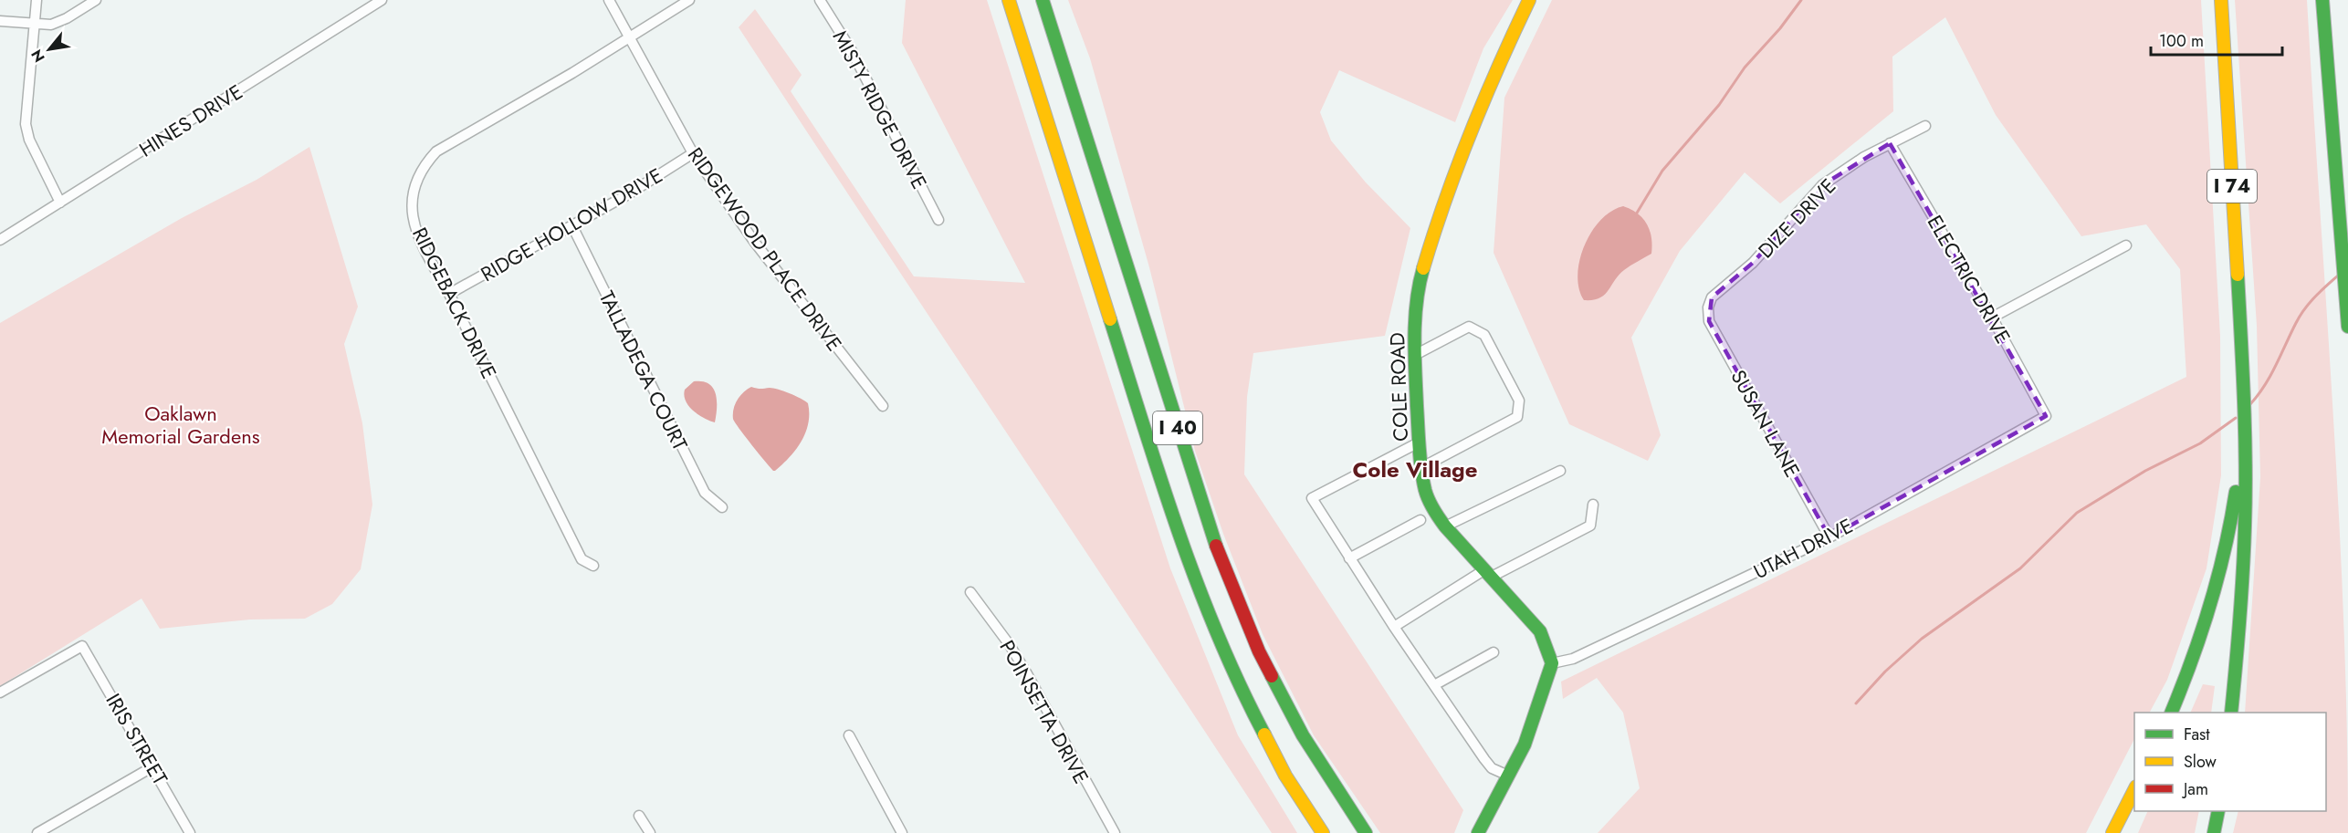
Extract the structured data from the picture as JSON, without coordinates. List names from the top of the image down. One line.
{"streets":{"main road":["I 74","COLE ROAD","I 40"],"street":["MISTY RIDGE DRIVE","HINES DRIVE","DIZE DRIVE","RIDGE HOLLOW DRIVE","RIDGEWOOD PLACE DRIVE","ELECTRIC DRIVE","RIDGEBACK DRIVE","TALLADEGA COURT","SUSAN LANE","UTAH DRIVE","POINSETTA DRIVE","IRIS STREET"]},"crossings":[["DIZE DRIVE","ELECTRIC DRIVE"],["DIZE DRIVE","SUSAN LANE"],["RIDGE HOLLOW DRIVE","RIDGEWOOD PLACE DRIVE"],["RIDGE HOLLOW DRIVE","RIDGEBACK DRIVE"],["RIDGE HOLLOW DRIVE","TALLADEGA COURT"],["RIDGEWOOD PLACE DRIVE","RIDGEBACK DRIVE"],["ELECTRIC DRIVE","UTAH DRIVE"],["COLE ROAD","UTAH DRIVE"],["SUSAN LANE","UTAH DRIVE"]],"districts":["Cole Village"],"parks":["Oaklawn Memorial Gardens"],"legend":["Fast","Slow","Jam"],"scale_bar":"100 m","north":"bottom left"}
